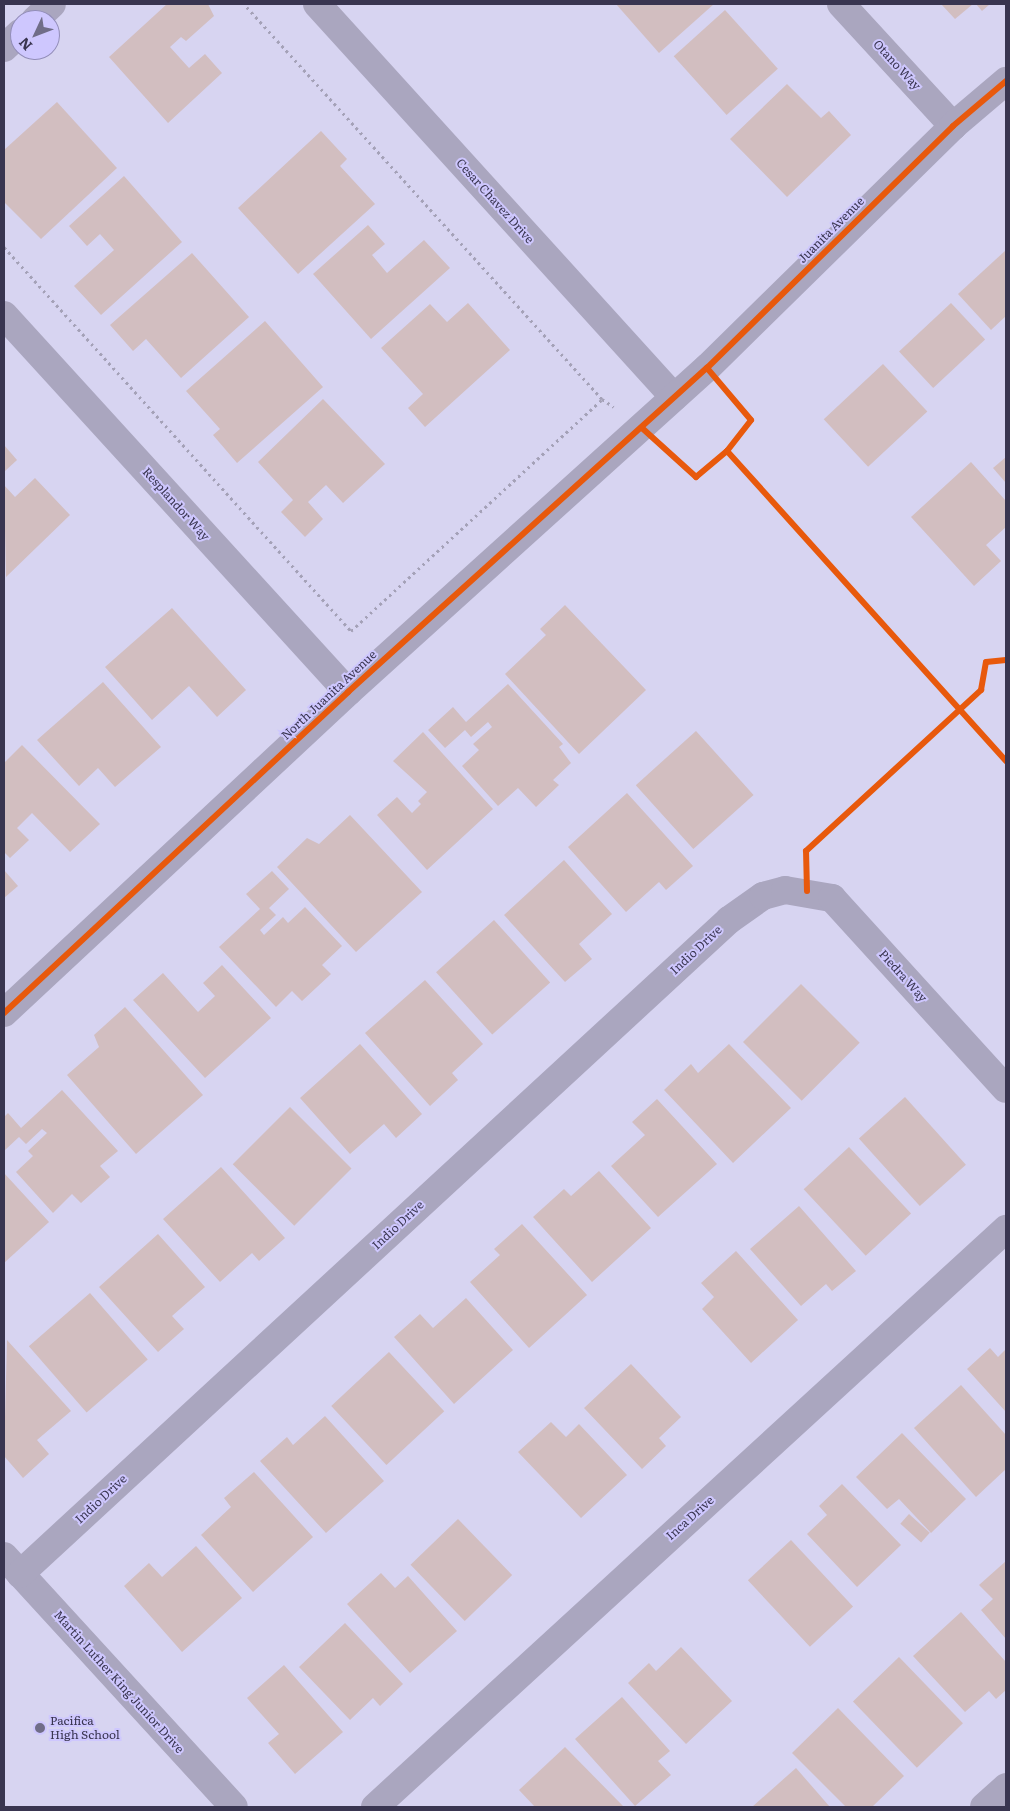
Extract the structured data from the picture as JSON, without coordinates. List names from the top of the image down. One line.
{"streets":{"street":["Otano Way","Cesar Chavez Drive","Juanita Avenue","Resplandor Way","North Juanita Avenue","Indio Drive","Piedra Way","Inca Drive","Martin Luther King Junior Drive"]},"crossings":[["Otano Way","Juanita Avenue"],["Cesar Chavez Drive","Juanita Avenue"],["Cesar Chavez Drive","North Juanita Avenue"],["Juanita Avenue","North Juanita Avenue"],["Resplandor Way","North Juanita Avenue"],["Indio Drive","Piedra Way"],["Indio Drive","Martin Luther King Junior Drive"]],"places":["Pacifica High School"],"north":"bottom left"}
